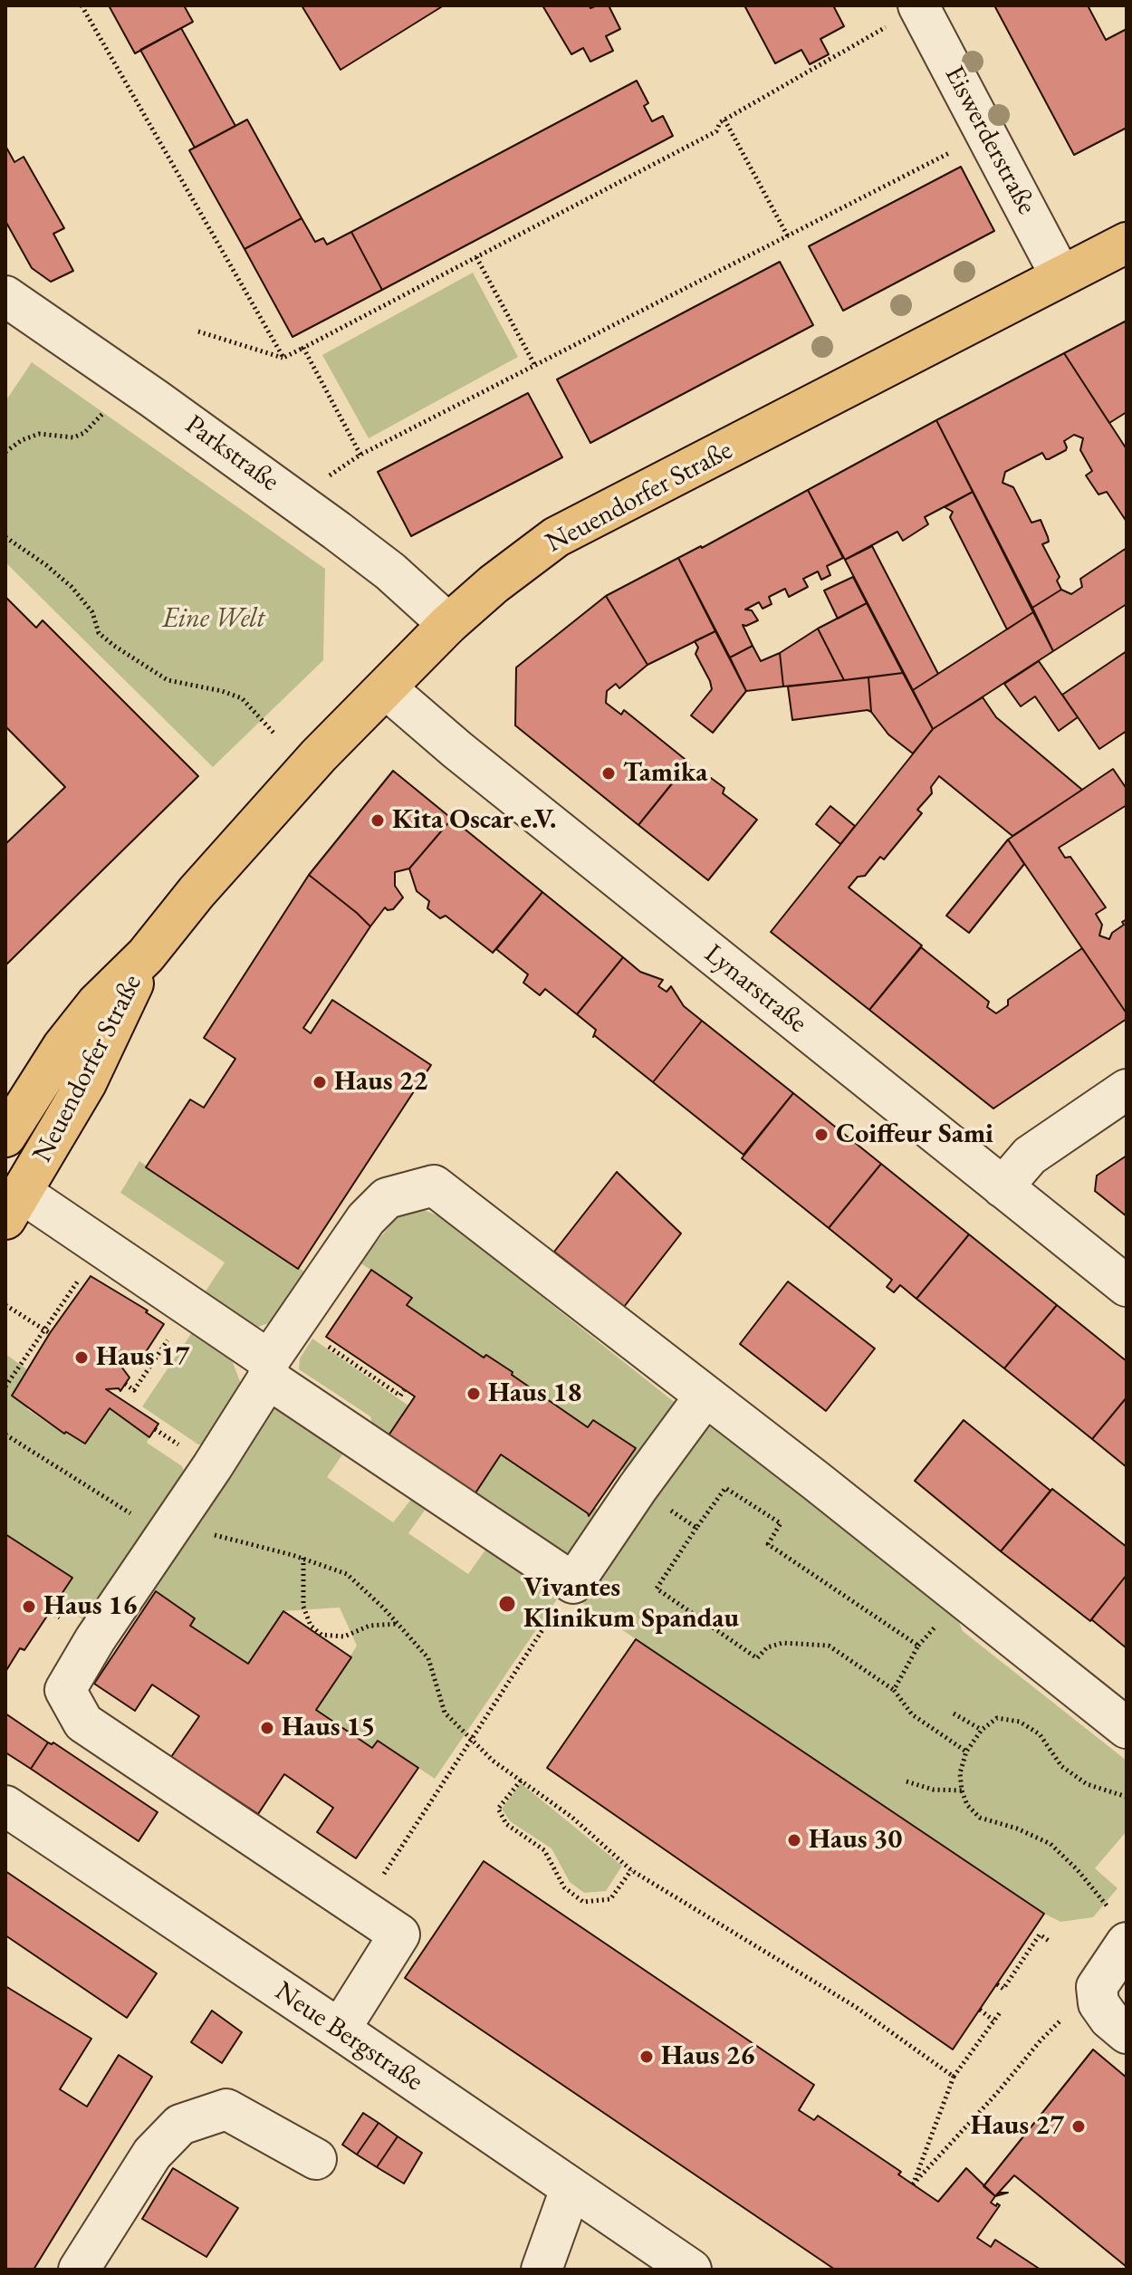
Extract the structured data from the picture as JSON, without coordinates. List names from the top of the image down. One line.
{"streets":{"main road":["Neuendorfer Straße"],"street":["Eiswerderstraße","Parkstraße","Lynarstraße","Neue Bergstraße"]},"crossings":[["Eiswerderstraße","Neuendorfer Straße"],["Parkstraße","Neuendorfer Straße"],["Neuendorfer Straße","Lynarstraße"]],"parks":["Eine Welt"],"places":["Tamika","Kita Oscar e.V.","Haus 22","Coiffeur Sami","Haus 17","Haus 18","Vivantes Klinikum Spandau","Haus 16","Haus 15","Haus 30","Haus 26","Haus 27"]}
